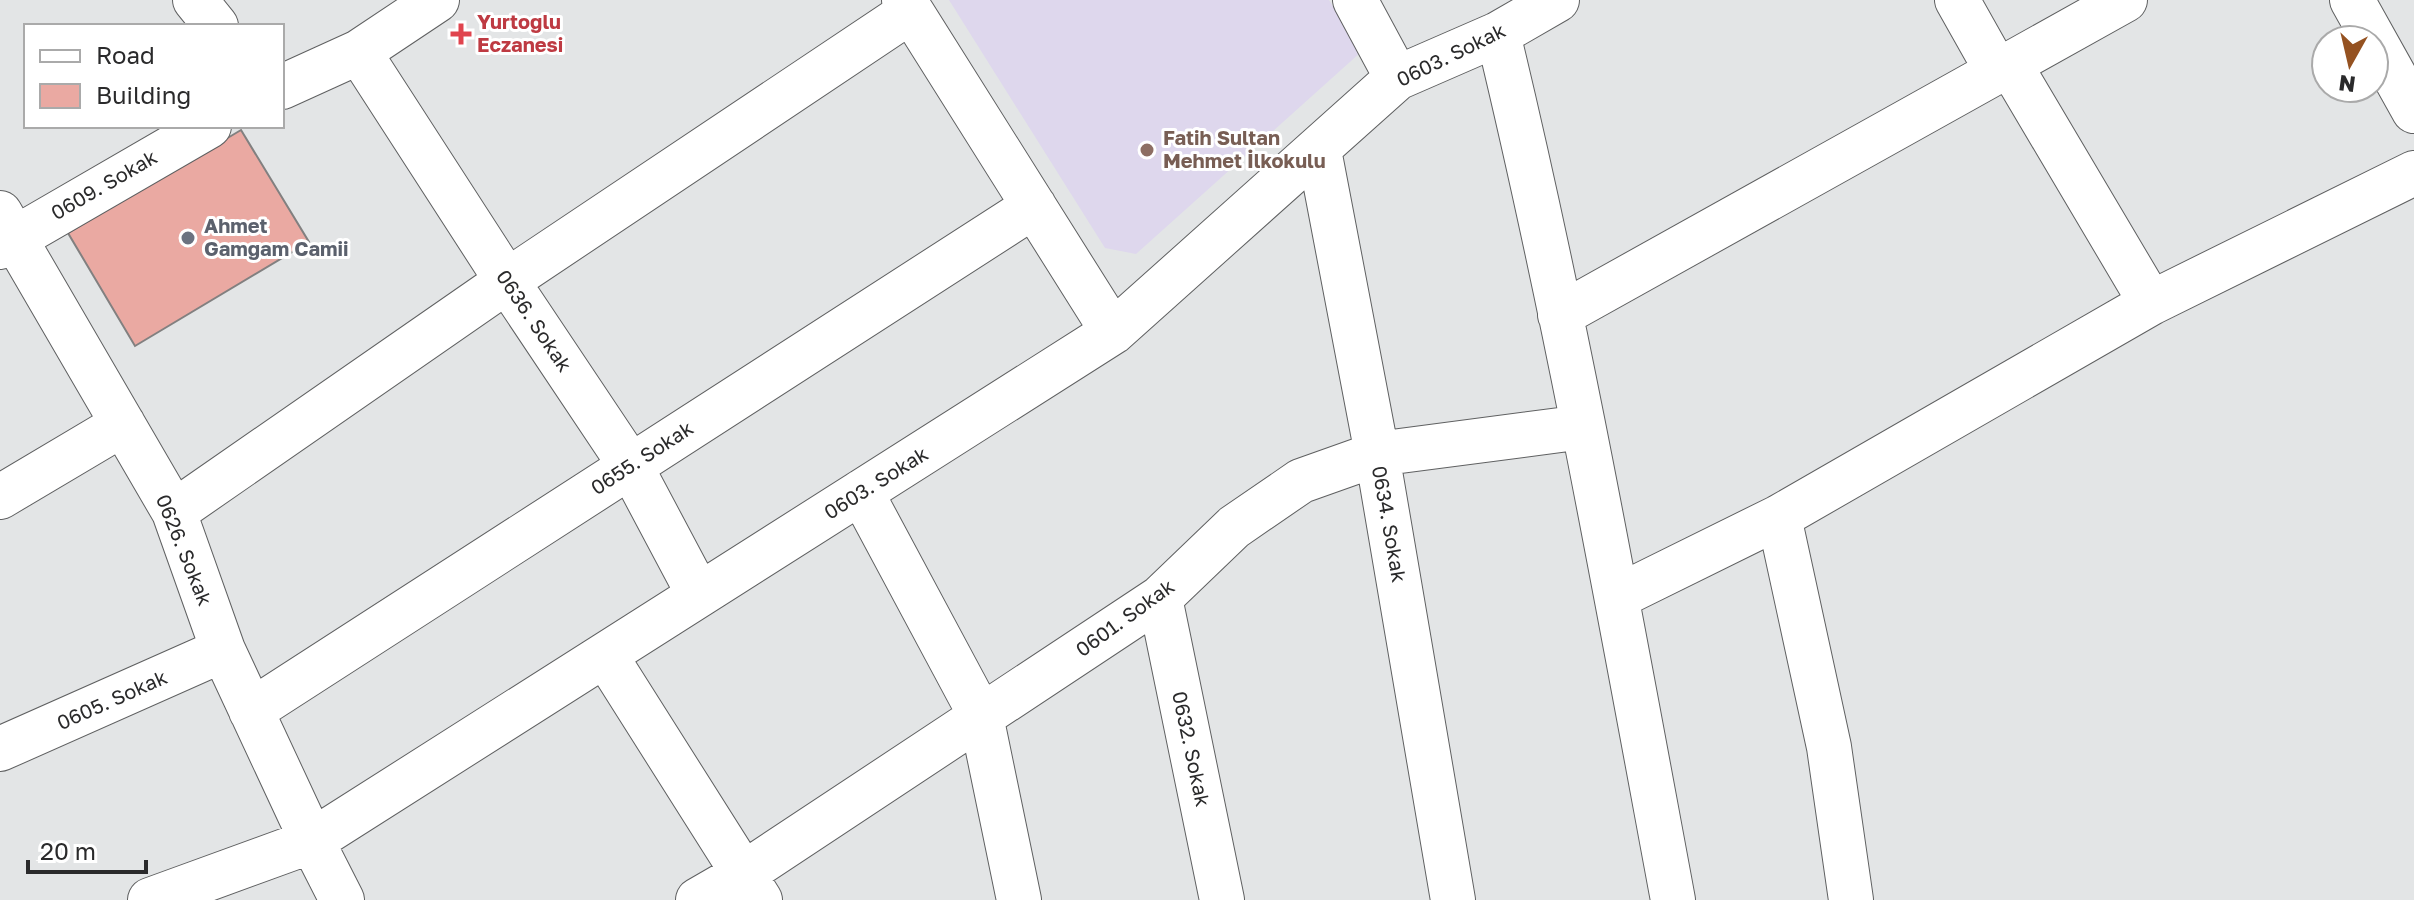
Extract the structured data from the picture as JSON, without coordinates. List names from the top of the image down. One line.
{"streets":{"street":["0603. Sokak","0609. Sokak","0636. Sokak","0655. Sokak","0634. Sokak","0626. Sokak","0601. Sokak","0605. Sokak","0632. Sokak"]},"crossings":[["0603. Sokak","0636. Sokak"],["0603. Sokak","0634. Sokak"],["0603. Sokak","0626. Sokak"],["0609. Sokak","0626. Sokak"],["0636. Sokak","0655. Sokak"],["0655. Sokak","0626. Sokak"],["0634. Sokak","0601. Sokak"],["0626. Sokak","0605. Sokak"],["0601. Sokak","0632. Sokak"]],"places":{"health":["Yurtoğlu Eczanesi"],"other":["Fatih Sultan Mehmet İlkokulu","Ahmet Gamgam Camii"]},"legend":["Road","Building"],"scale_bar":"20 m","north":"bottom"}
